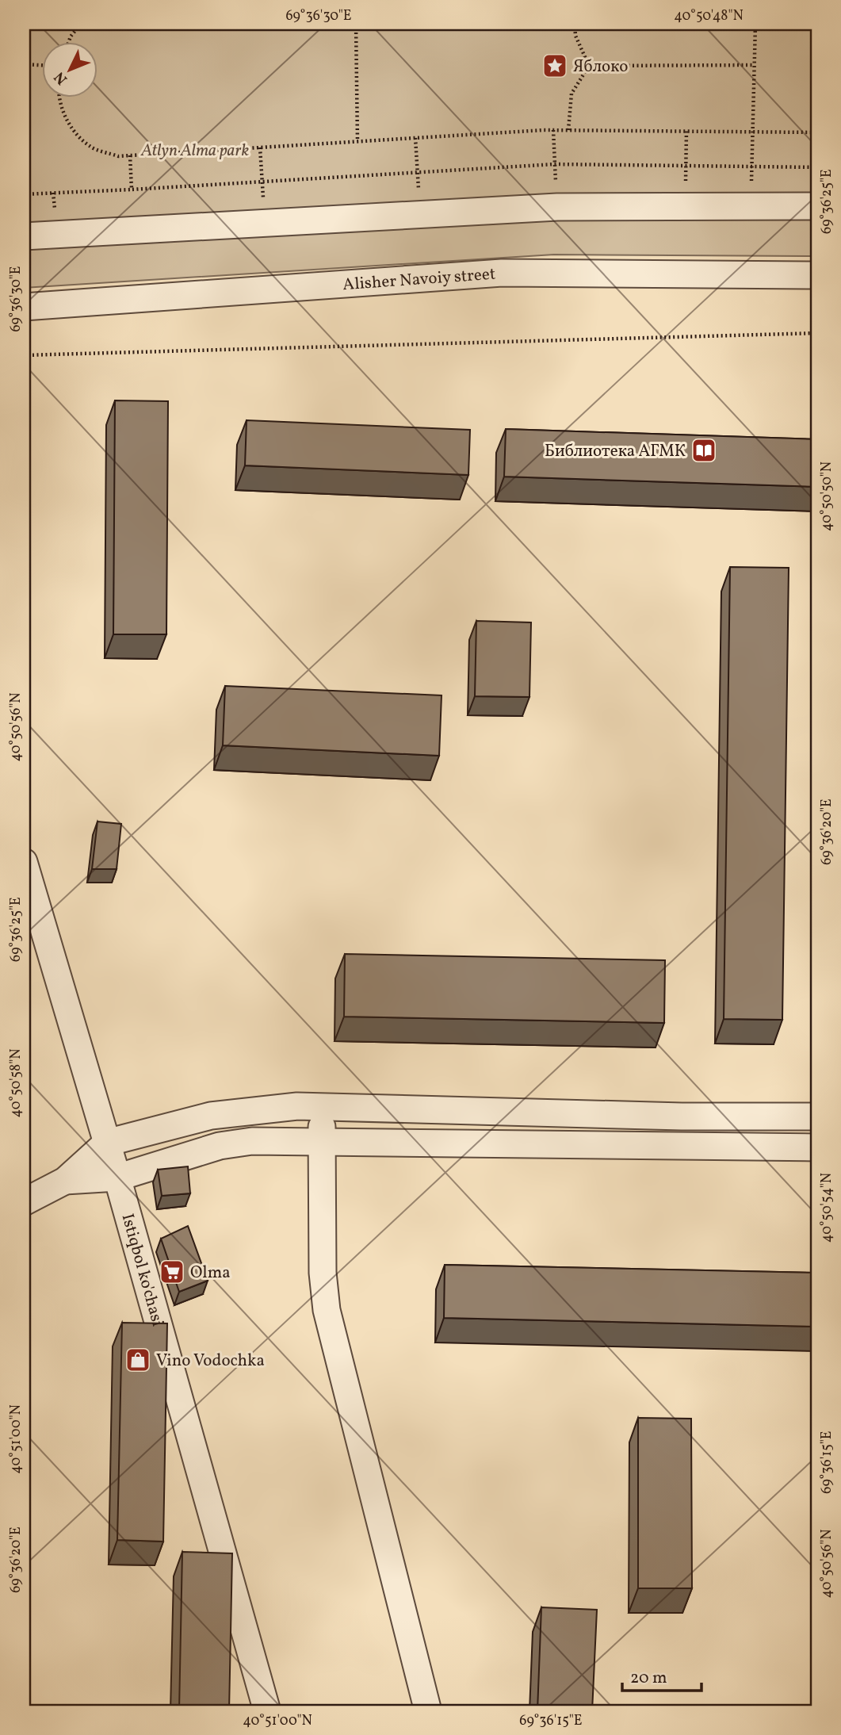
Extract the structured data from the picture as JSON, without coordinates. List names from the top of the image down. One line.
{"streets":{"street":["Alisher Navoiy street","Istiqbol ko'chasi"]},"parks":["Atlyn Alma park"],"places":{"place":["Яблоко"],"library":["Библиотека АГМК"],"supermarket":["Olma"],"shop":["Vino Vodochka"]},"scale_bar":"20 m","north":"bottom left","coordinates":["69°36'30\"E","40°50'48\"N","69°36'25\"E","40°50'50\"N","40°50'56\"N","69°36'20\"E","40°50'58\"N","40°50'54\"N","40°51'00\"N","69°36'15\"E"]}
